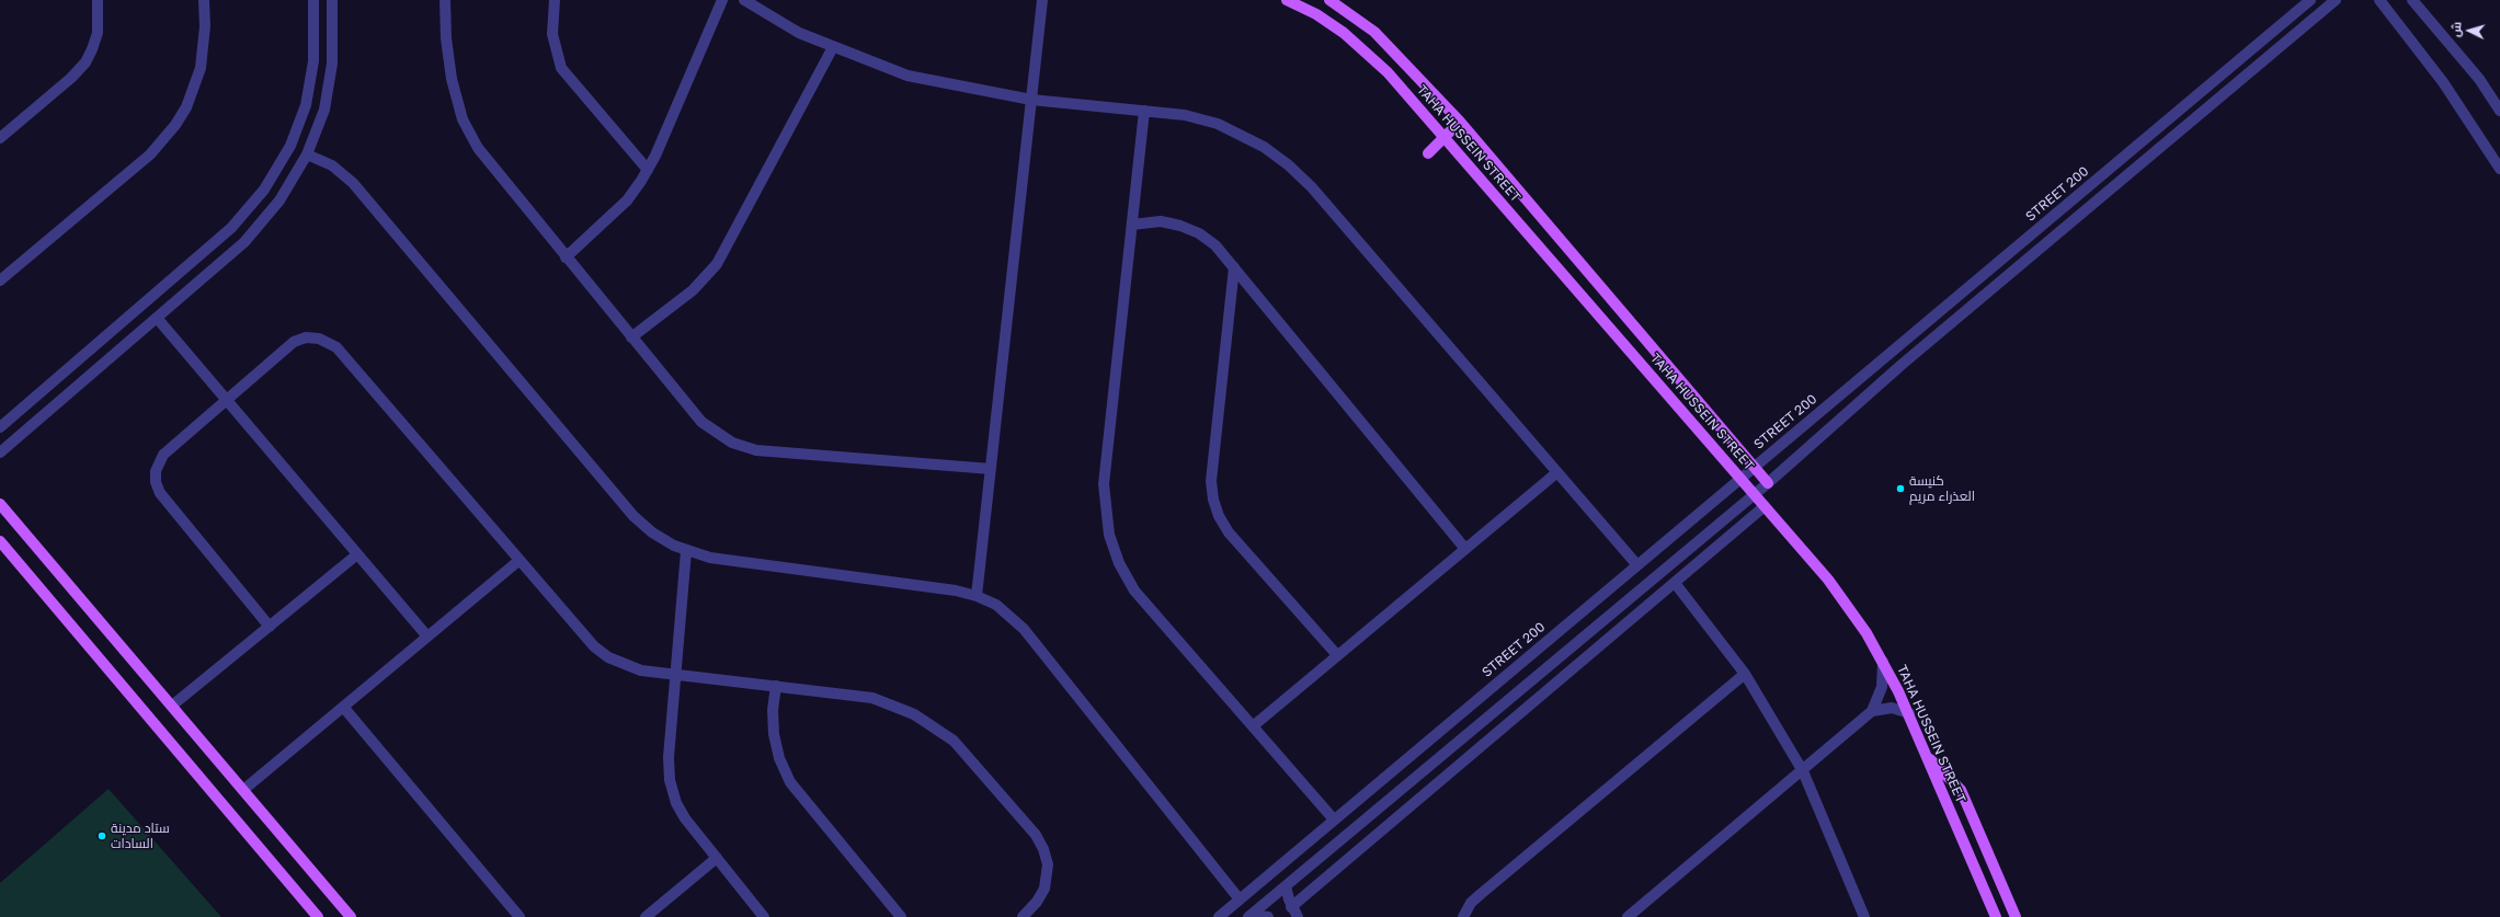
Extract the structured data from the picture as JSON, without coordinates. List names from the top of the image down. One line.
{"streets":{"main road":["TAHA HUSSEIN STREET"],"street":["STREET 200"]},"crossings":[["TAHA HUSSEIN STREET","STREET 200"]],"places":["كنيسة العذراء مريم","ستاد مدينة السادات"],"north":"left"}
